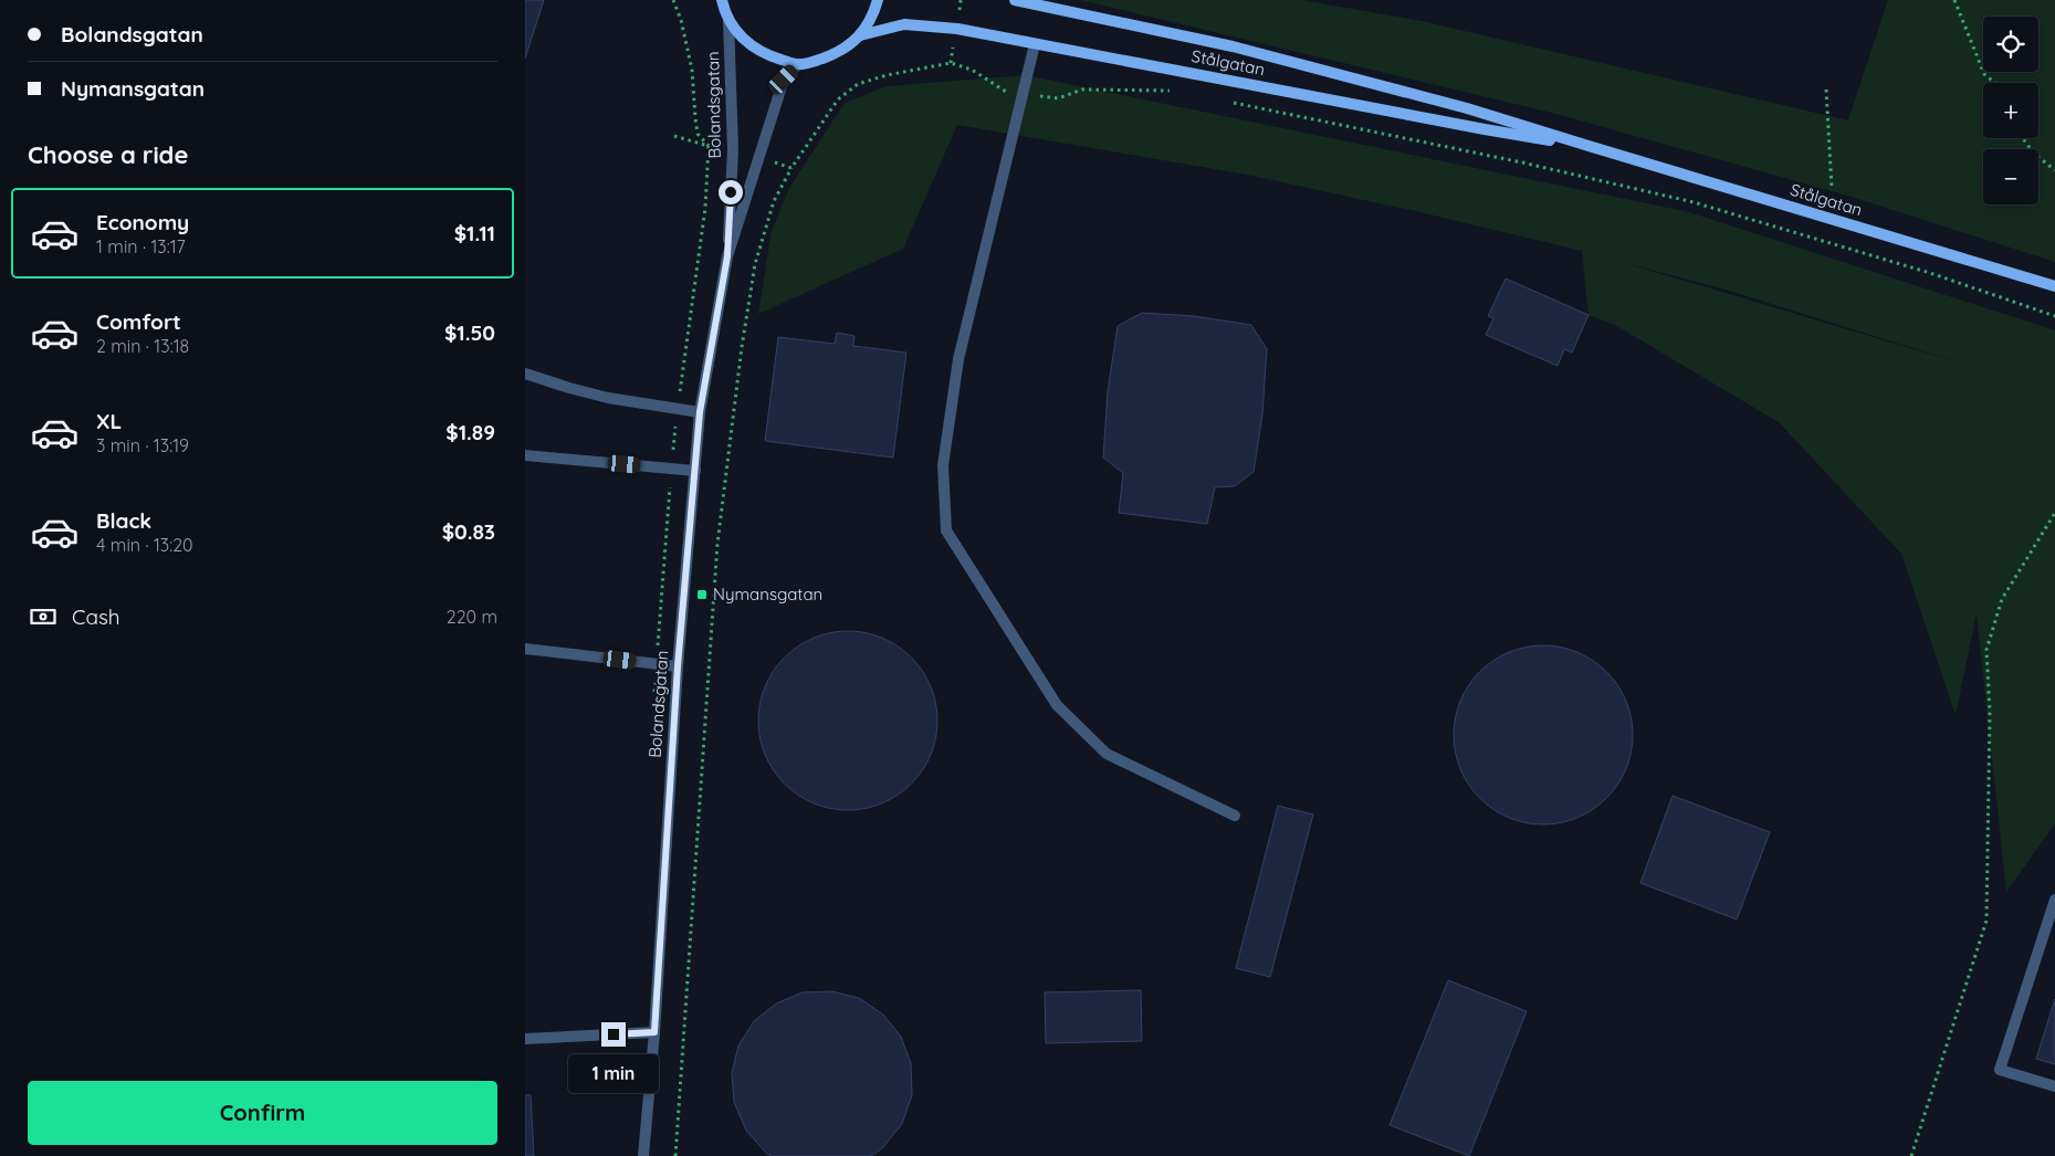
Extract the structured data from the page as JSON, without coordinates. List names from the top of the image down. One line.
{"streets":{"main road":["Stålgatan"],"street":["Bolandsgatan"]},"places":{"transit":["Nymansgatan"]},"page":{"banner":["Bolandsgatan","Nymansgatan"],"map_buttons":["+","−"],"heading":"Choose a ride","list":[{"name":"Economy","note":"1 min · 13:17","value":"$1.11"},{"name":"Comfort","note":"2 min · 13:18","value":"$1.50"},{"name":"XL","note":"3 min · 13:19","value":"$1.89"},{"name":"Black","note":"4 min · 13:20","value":"$0.83"}],"pay":["Cash","220 m"],"bubble":"1 min","buttons":"Confirm"}}
